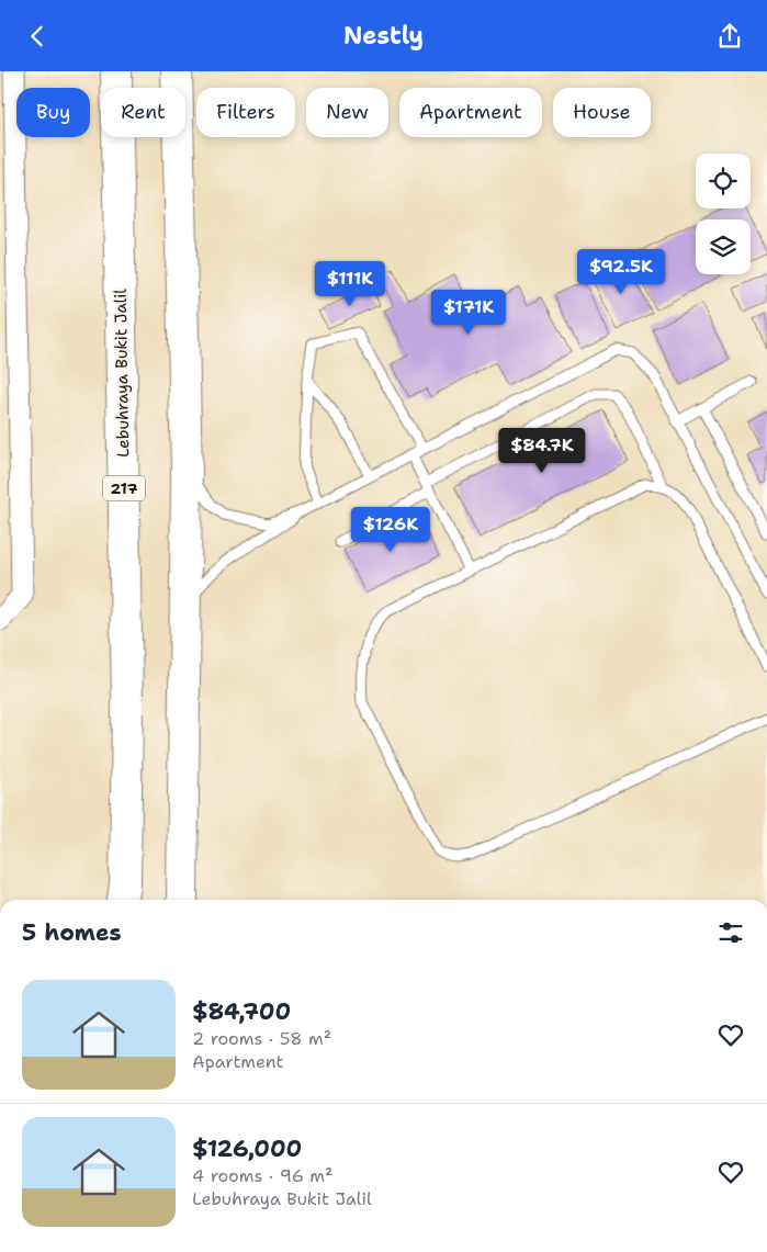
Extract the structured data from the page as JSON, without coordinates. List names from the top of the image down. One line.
{"streets":{"highway":["Lebuhraya Bukit Jalil","217"]},"page":{"header":"Nestly","chip":["Buy","Rent","Filters","New","Apartment","House"],"price":["$92.5K","$111K","$171K","$84.7K","$126K"],"heading":"5 homes","list":[{"name":"$84,700","note":"2 rooms · 58 m² · Apartment"},{"name":"$126,000","note":"4 rooms · 96 m² · Lebuhraya Bukit Jalil"}]}}
